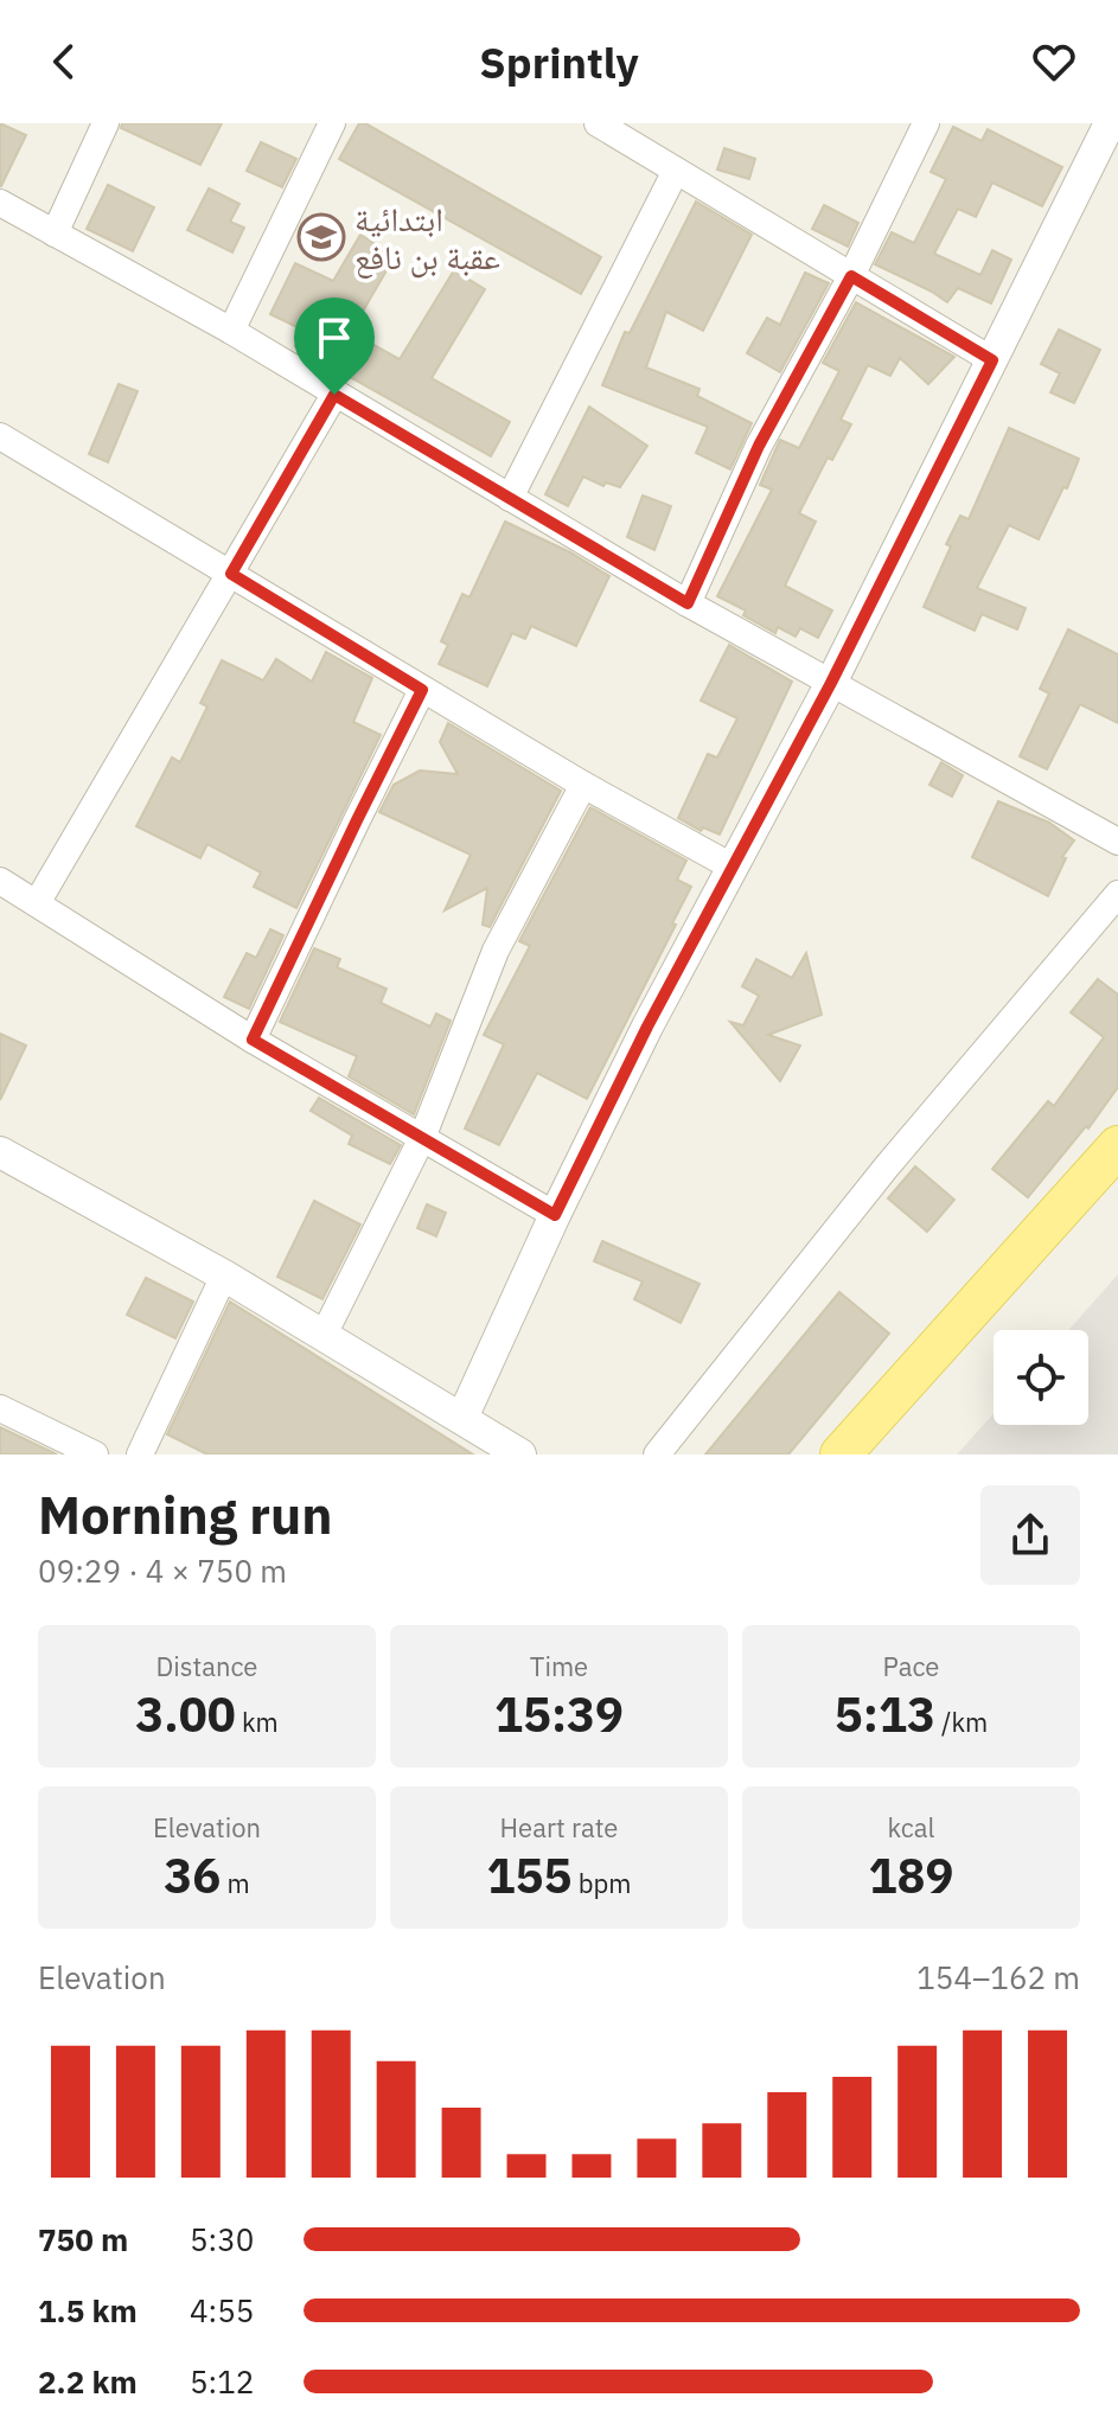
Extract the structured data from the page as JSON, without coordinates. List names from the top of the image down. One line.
{"places":{"school or university":["ابتدائية عقبة بن نافع"]},"page":{"header":"Sprintly","heading":["Morning run","09:29 · 4 × 750 m"],"stats":[["Distance","3.00 km"],["Time","15:39"],["Pace","5:13 /km"],["Elevation","36 m"],["Heart rate","155 bpm"],["kcal","189"]],"chart":["Elevation","154–162 m"],"list":[{"name":"750 m","note":"5:30"},{"name":"1.5 km","note":"4:55"},{"name":"2.2 km","note":"5:12"}]}}
